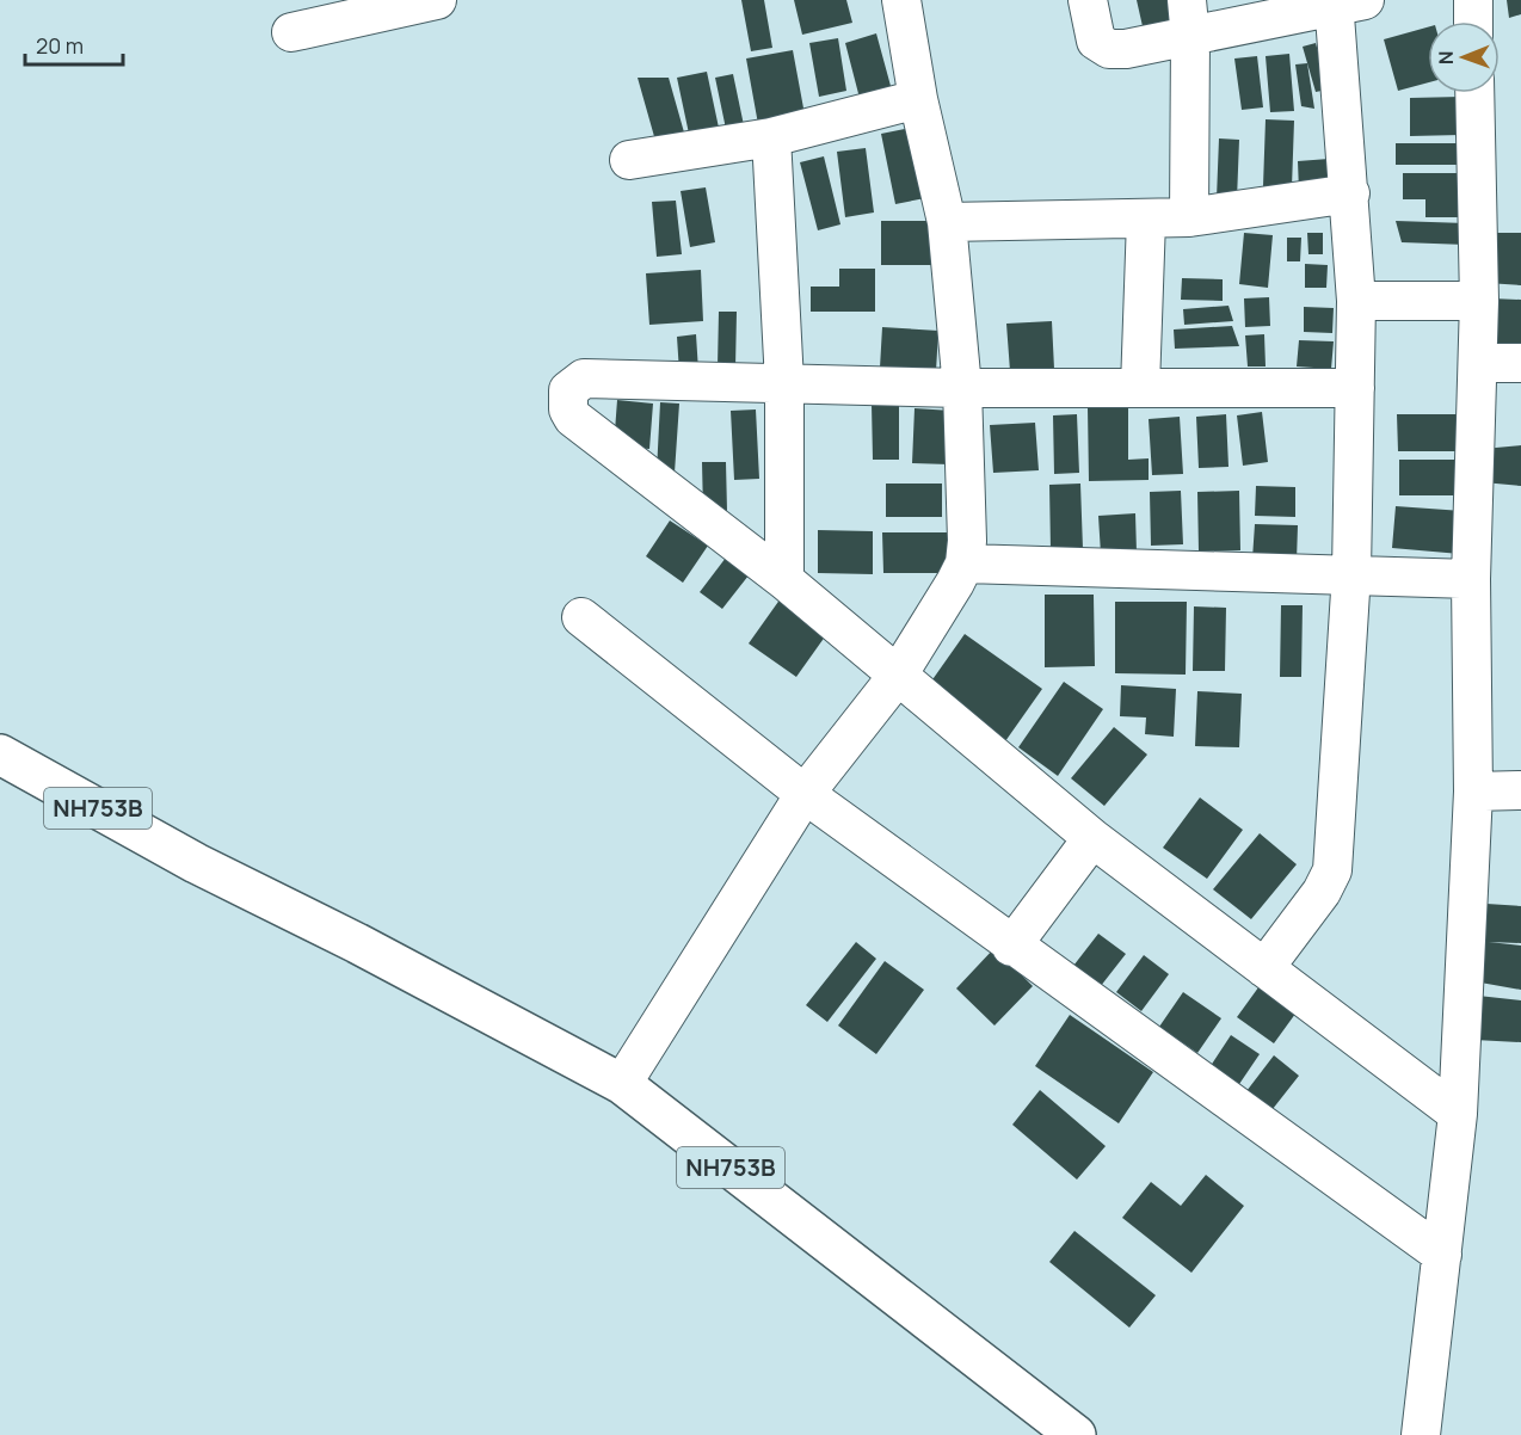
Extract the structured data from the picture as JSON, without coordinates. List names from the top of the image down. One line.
{"streets":{"highway":["NH753B"]},"scale_bar":"20 m","north":"left"}
